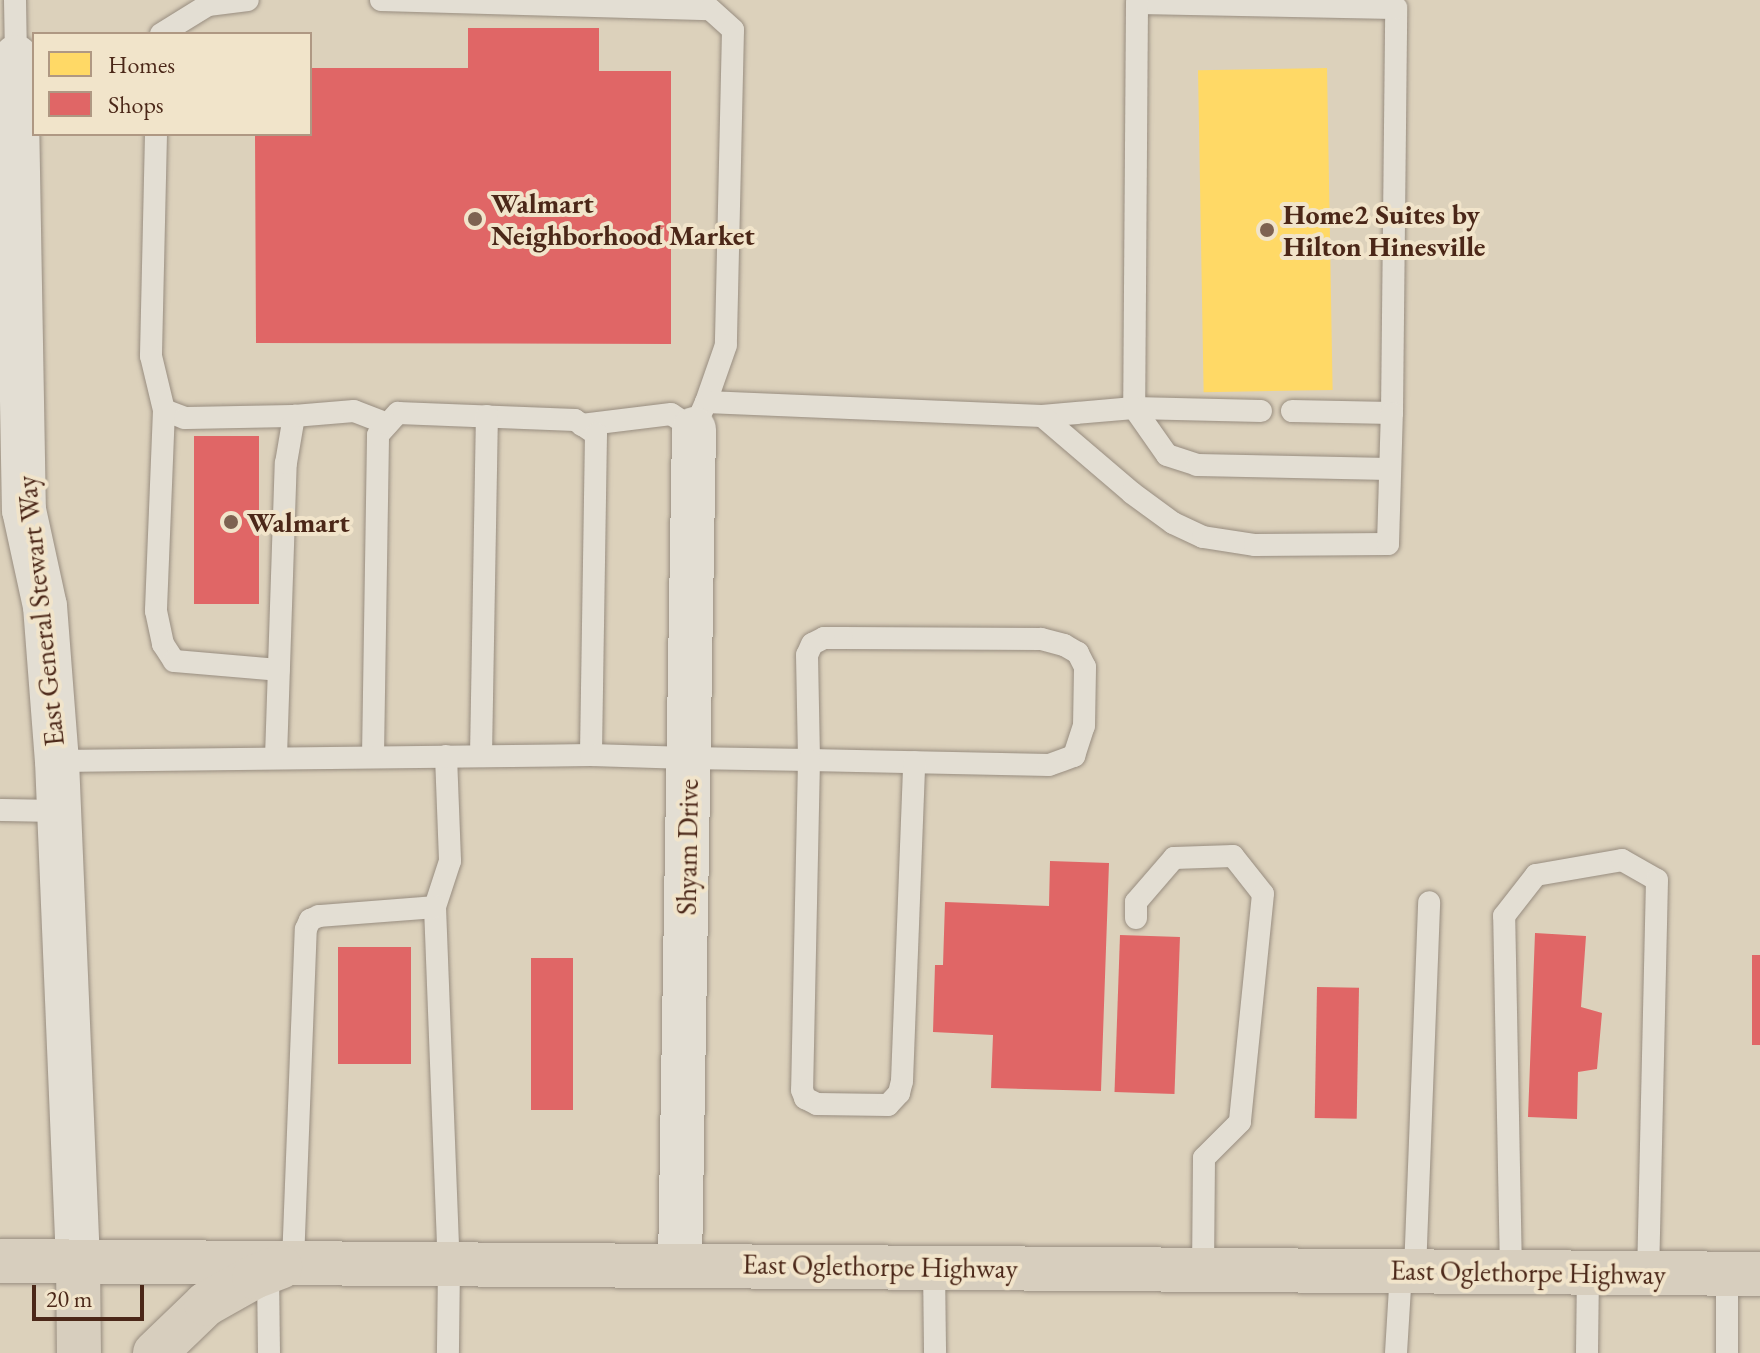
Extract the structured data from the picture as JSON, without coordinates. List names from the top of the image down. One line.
{"streets":{"main road":["East Oglethorpe Highway"],"street":["East General Stewart Way","Shyam Drive"]},"crossings":[["East General Stewart Way","East Oglethorpe Highway"],["Shyam Drive","East Oglethorpe Highway"]],"places":["Walmart Neighborhood Market","Home2 Suites by Hilton Hinesville","Walmart"],"legend":["Homes","Shops"],"scale_bar":"20 m"}
